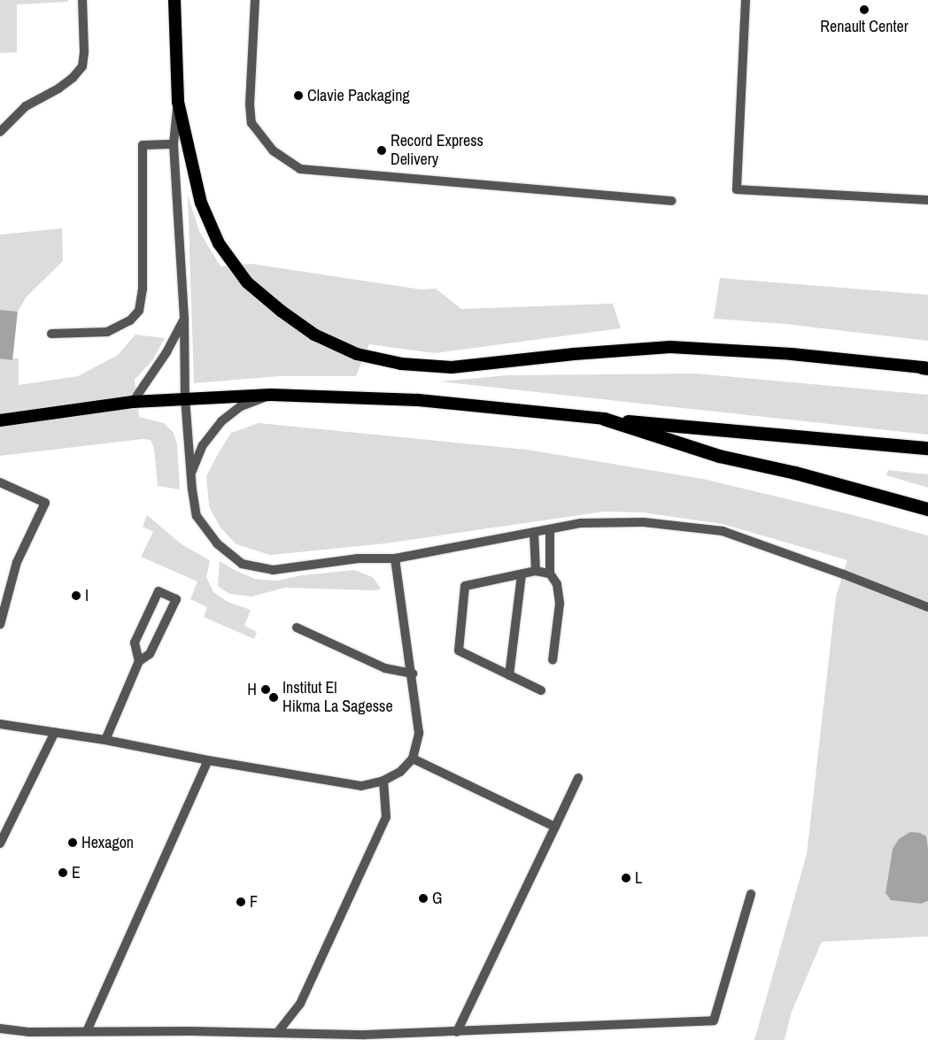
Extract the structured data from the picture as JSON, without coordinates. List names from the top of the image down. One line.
{"places":["Renault Center","Clavie Packaging","Record Express Delivery","I","H","Institut El Hikma La Sagesse","Hexagon","E","L","G","F"]}
